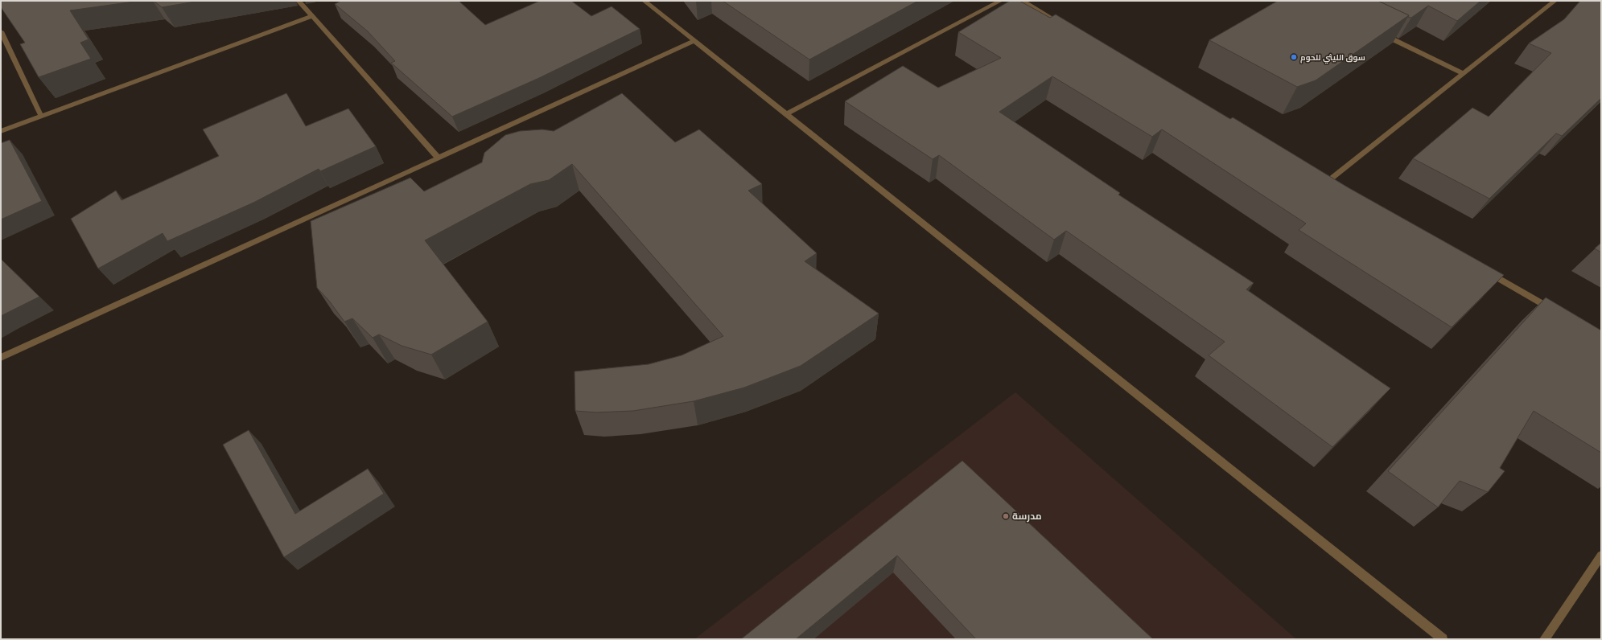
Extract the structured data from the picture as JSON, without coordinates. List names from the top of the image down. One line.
{"places":["سوق الليثي للحوم","مدرسة"]}
